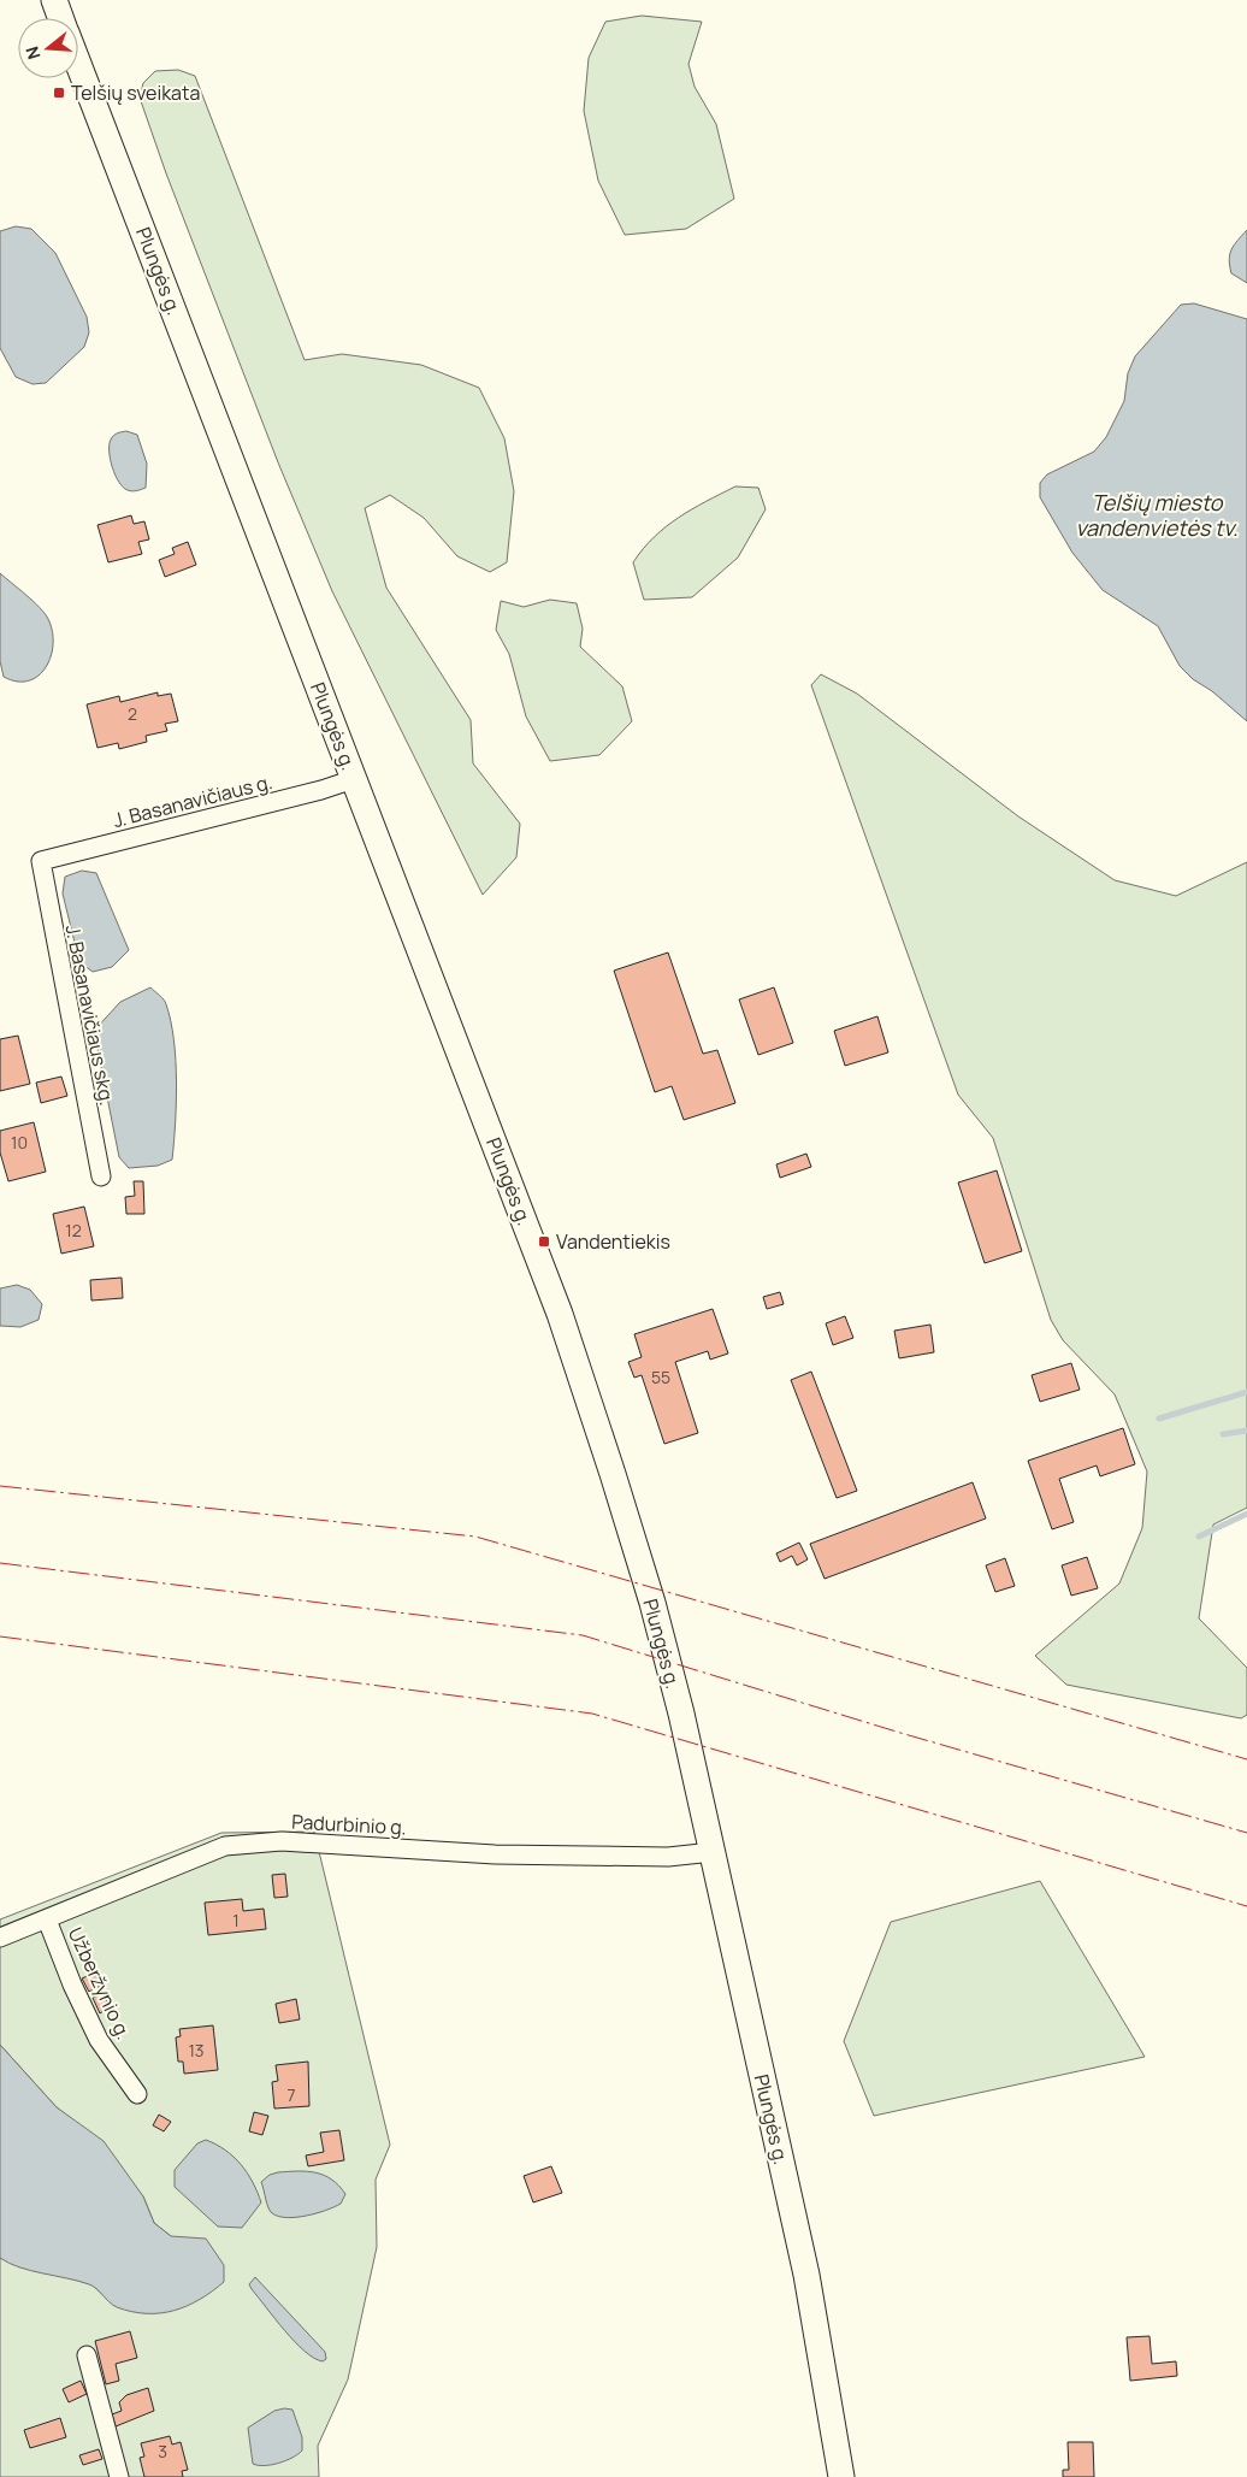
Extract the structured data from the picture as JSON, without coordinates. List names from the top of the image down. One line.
{"streets":{"main road":["Plungės g."],"street":["J. Basanavičiaus g.","J. Basanavičiaus skg.","Padurbinio g.","Užberžynio g."]},"crossings":[["Plungės g.","J. Basanavičiaus g."],["Plungės g.","Padurbinio g."],["J. Basanavičiaus g.","J. Basanavičiaus skg."],["Padurbinio g.","Užberžynio g."]],"water":["Telšių miesto vandenvietės tv."],"places":{"transit":["Telšių sveikata","Vandentiekis"]},"house_numbers":["2","10","12","55","1","13","7","3"],"north":"left"}
